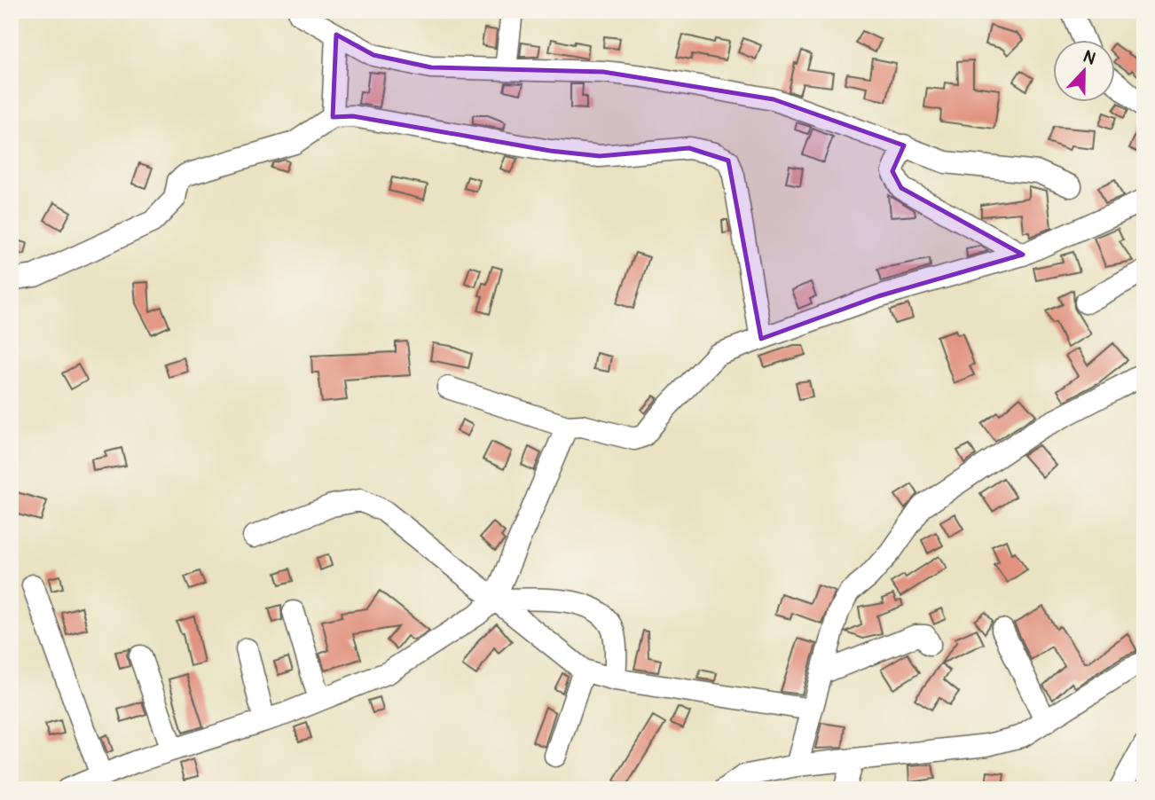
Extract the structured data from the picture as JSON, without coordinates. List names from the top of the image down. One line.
{"north":"top"}
